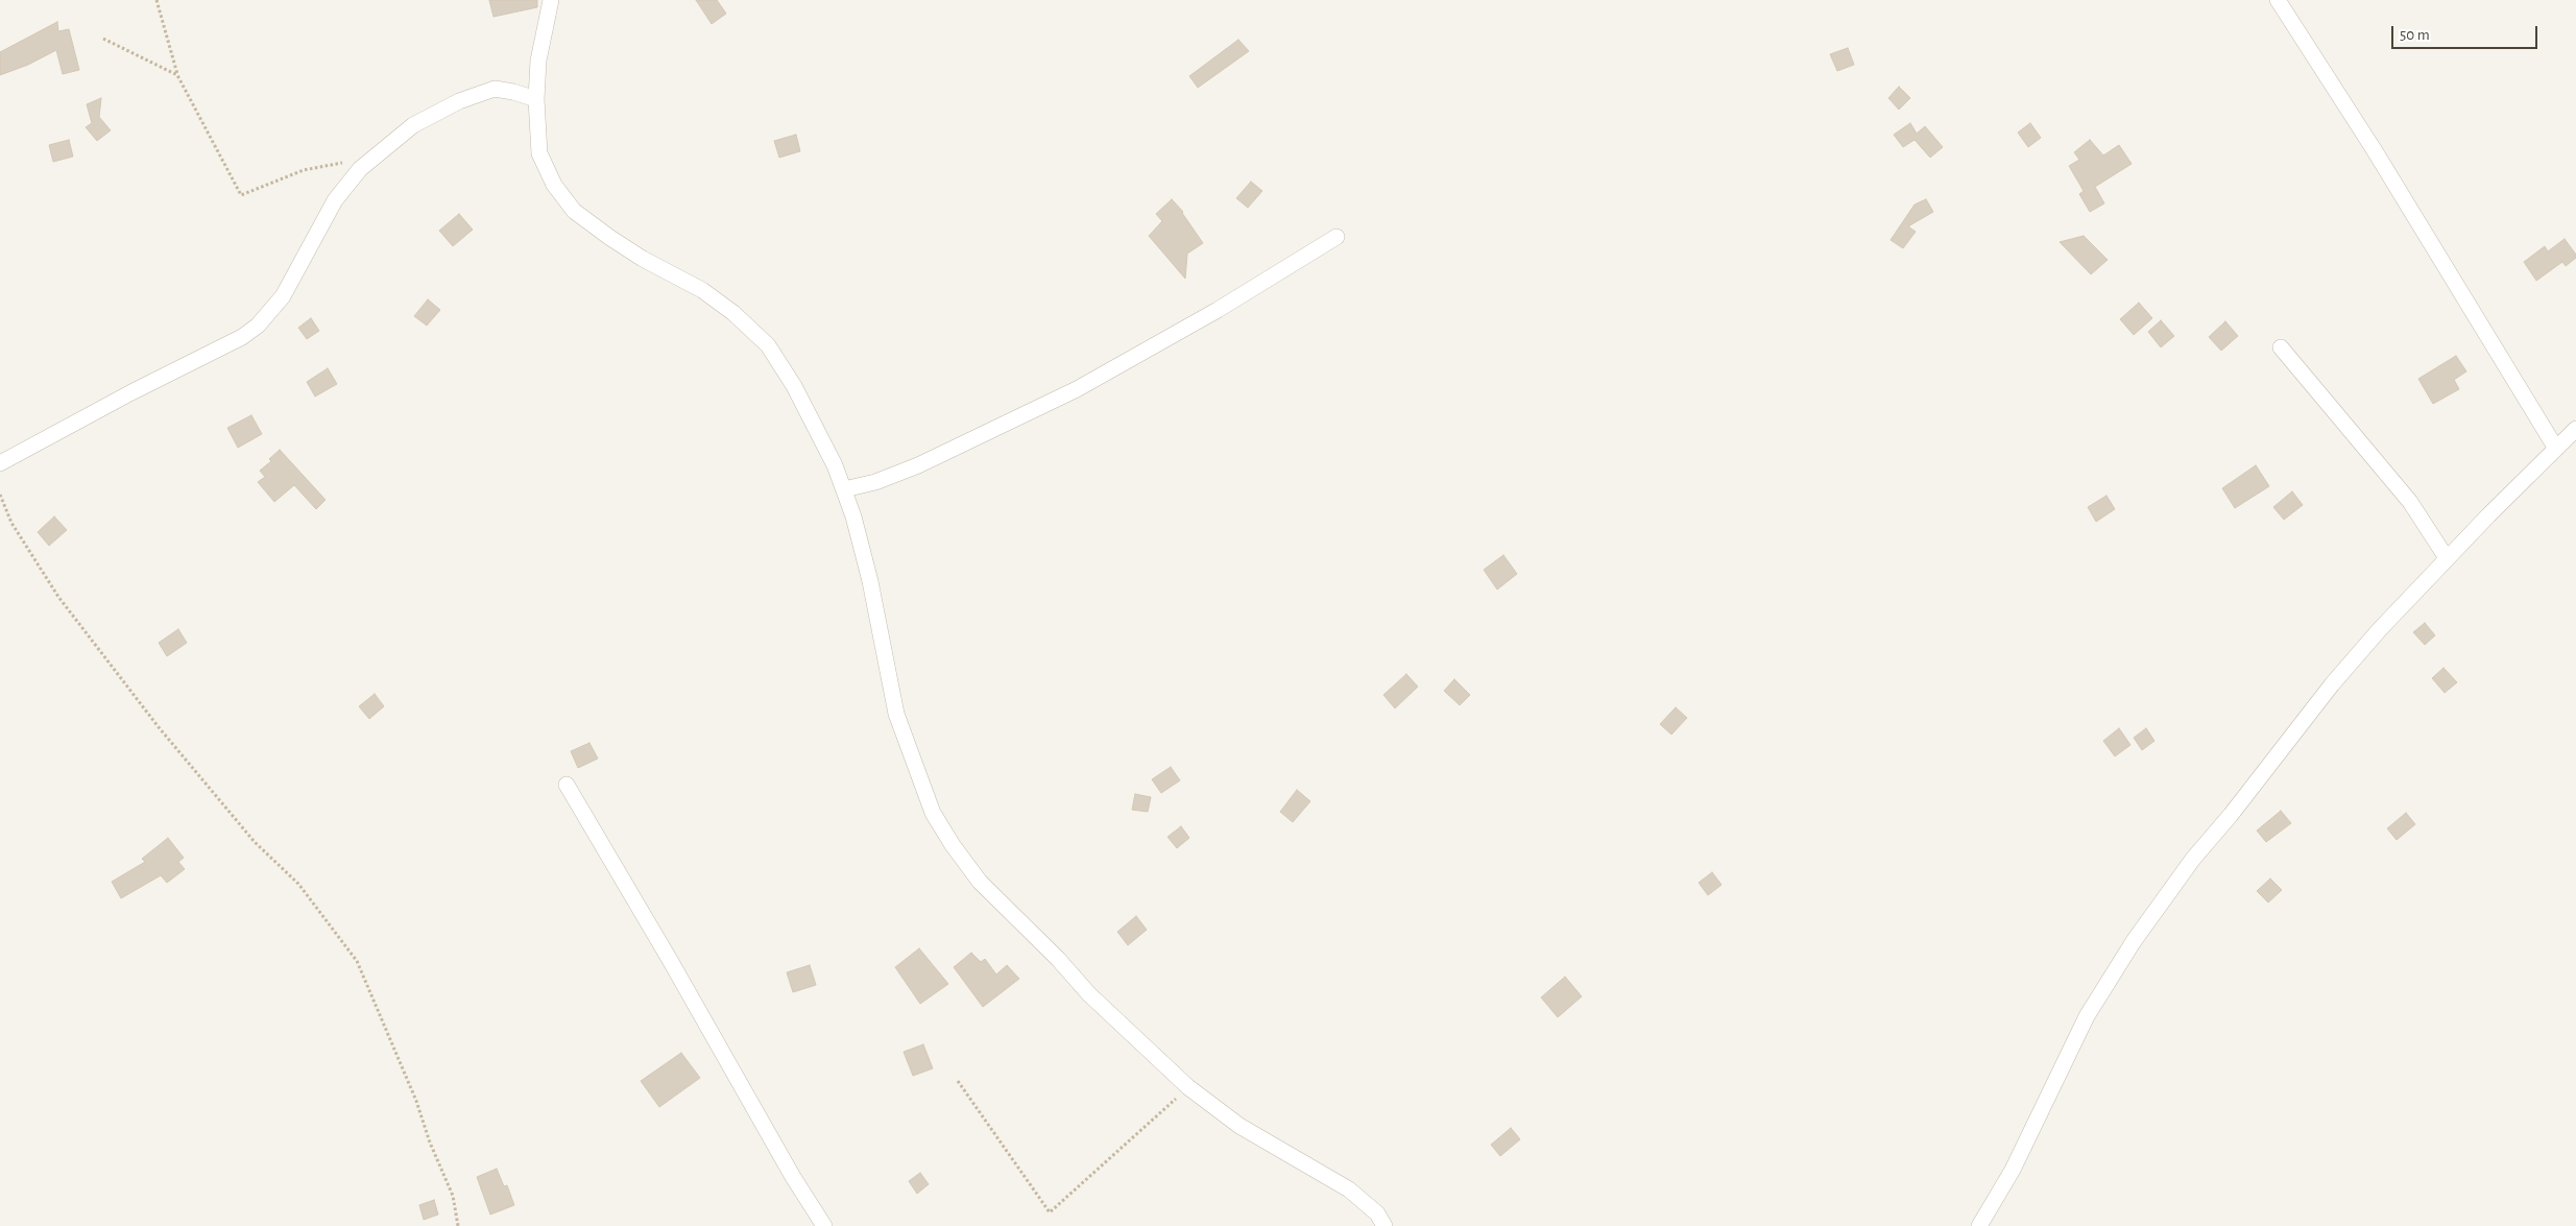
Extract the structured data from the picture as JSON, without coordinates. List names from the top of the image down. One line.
{"scale_bar":"50 m"}
